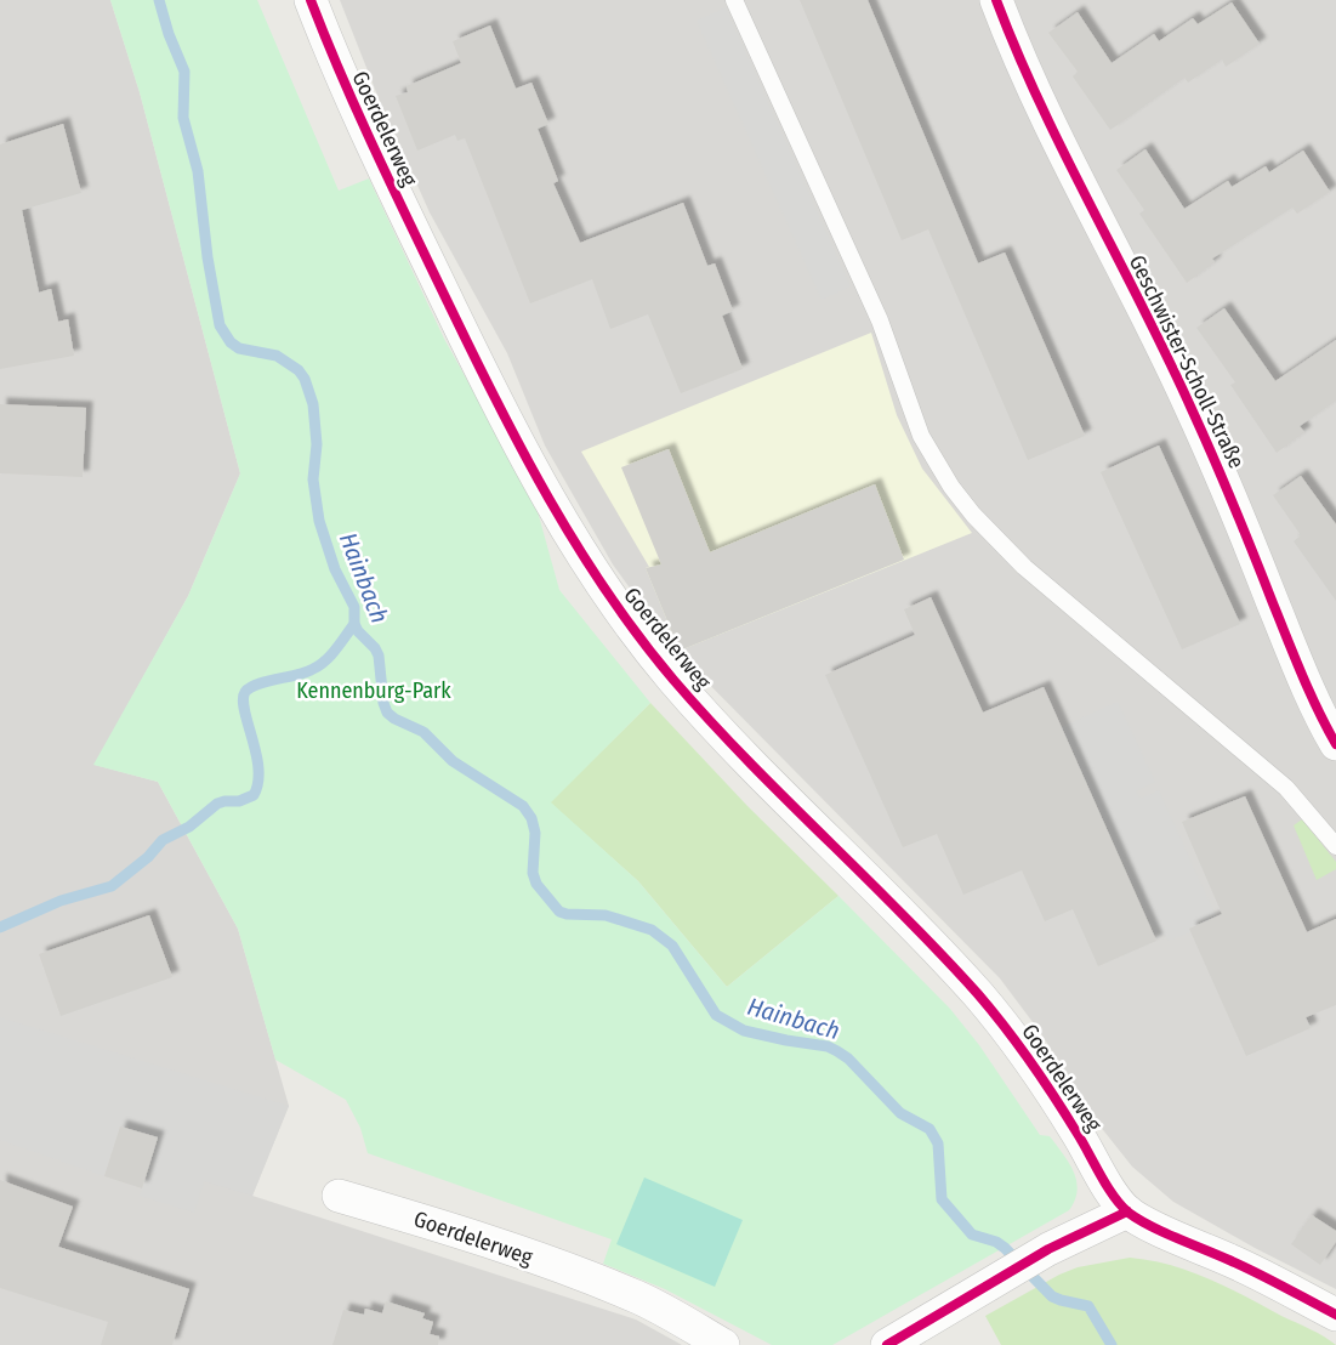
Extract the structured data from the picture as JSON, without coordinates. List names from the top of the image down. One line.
{"streets":{"street":["Goerdelerweg","Geschwister-Scholl-Straße"]},"water":["Hainbach"],"parks":["Kennenburg-Park"]}
